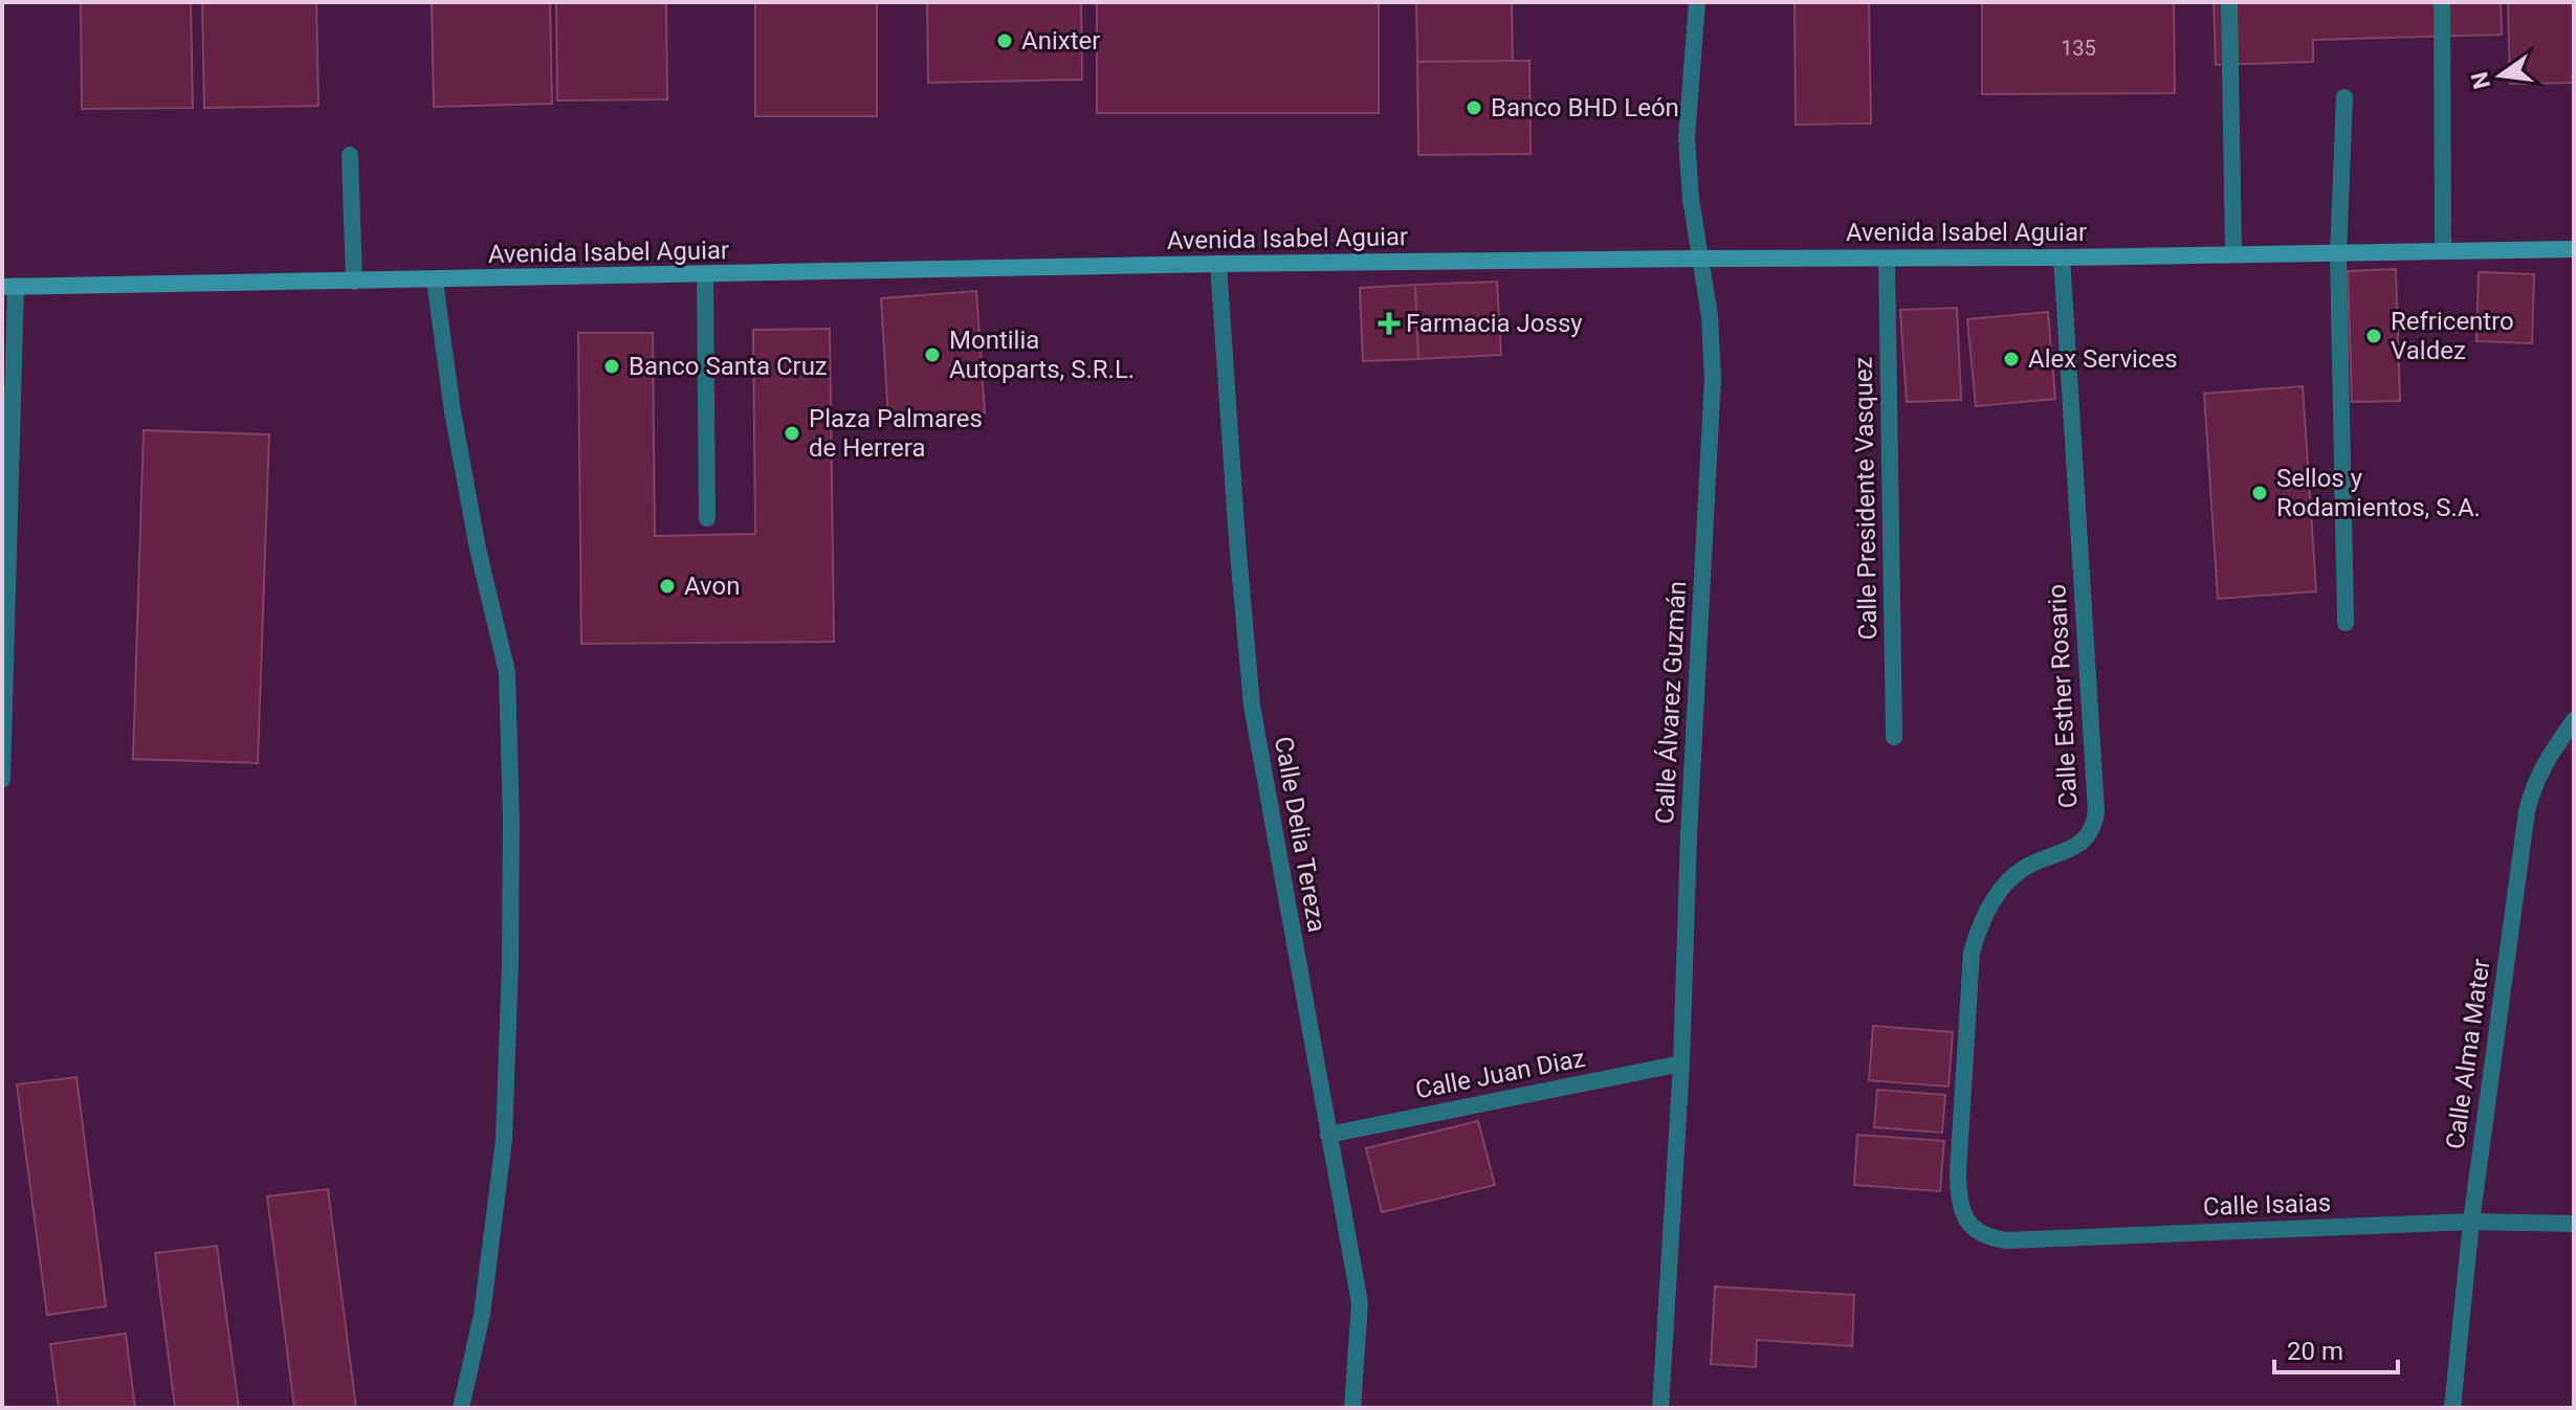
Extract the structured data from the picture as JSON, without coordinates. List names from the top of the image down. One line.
{"streets":{"main road":["Avenida Isabel Aguiar"],"street":["Calle Presidente Vasquez","Calle Esther Rosario","Calle Álvarez Guzmán","Calle Delia Tereza","Calle Alma Mater","Calle Juan Diaz","Calle Isaias"]},"crossings":[["Avenida Isabel Aguiar","Calle Presidente Vasquez"],["Avenida Isabel Aguiar","Calle Esther Rosario"],["Avenida Isabel Aguiar","Calle Álvarez Guzmán"],["Avenida Isabel Aguiar","Calle Delia Tereza"],["Calle Esther Rosario","Calle Isaias"],["Calle Álvarez Guzmán","Calle Juan Diaz"],["Calle Delia Tereza","Calle Juan Diaz"],["Calle Alma Mater","Calle Isaias"]],"places":{"other":["Anixter","Banco BHD León","Refricentro Valdez","Montilia Autoparts, S.R.L.","Alex Services","Banco Santa Cruz","Plaza Palmares de Herrera","Sellos y Rodamientos, S.A.","Avon"],"health":["Farmacia Jossy"]},"house_numbers":["135"],"scale_bar":"20 m","north":"left"}
